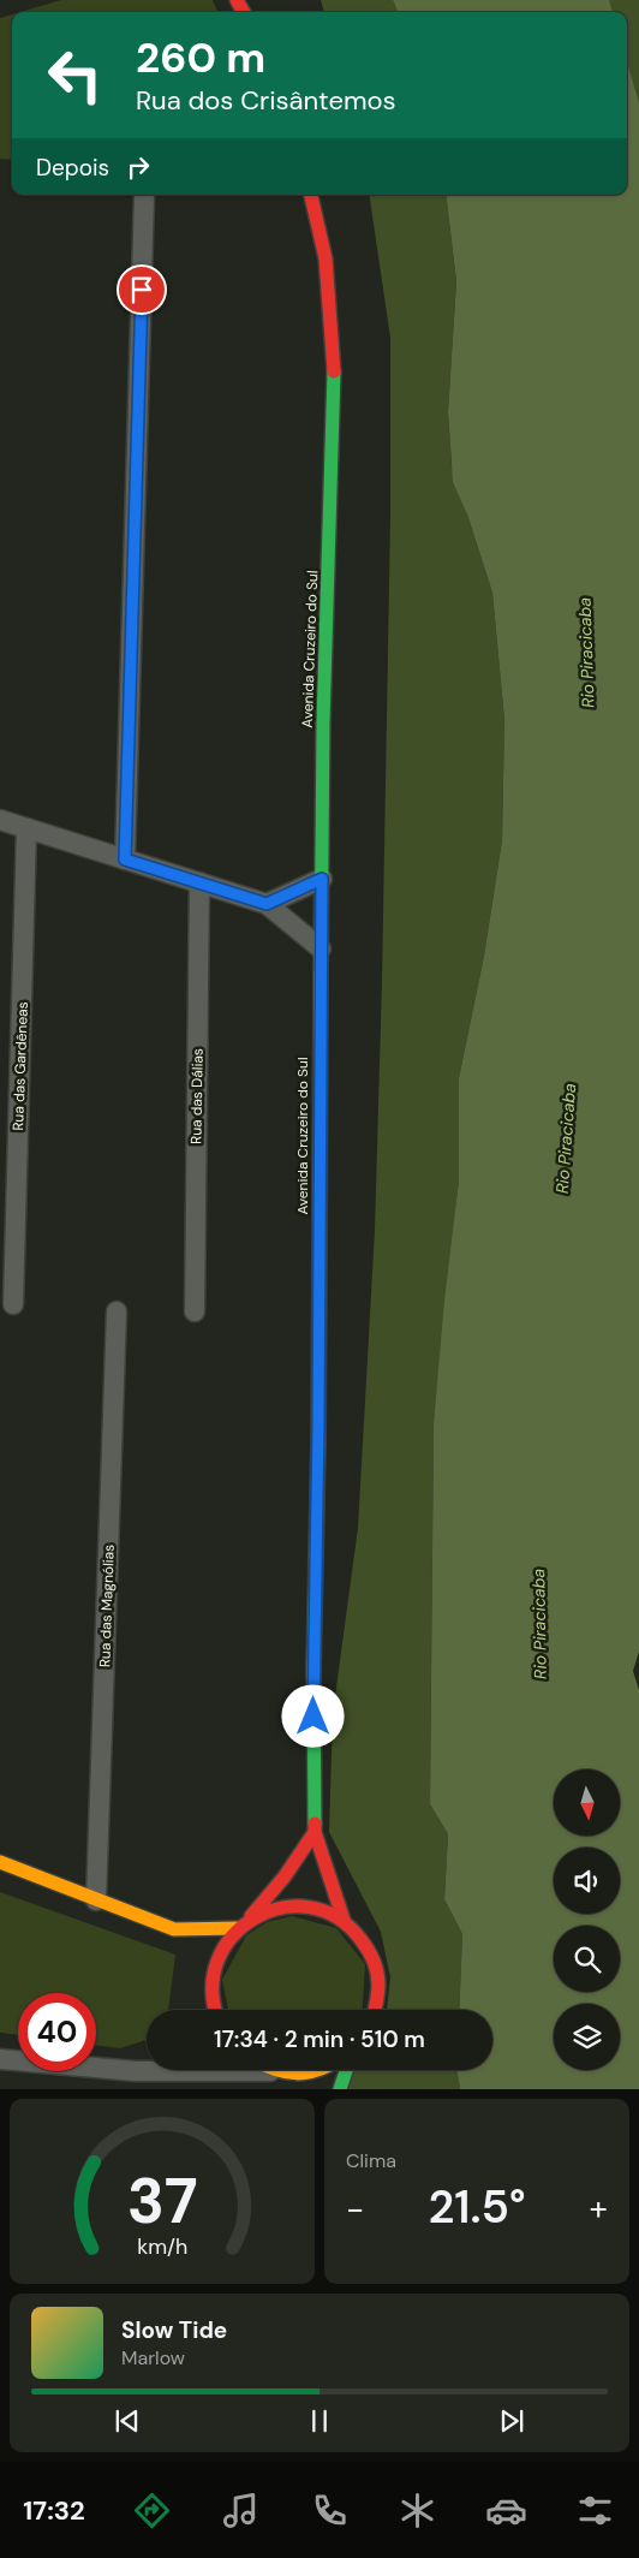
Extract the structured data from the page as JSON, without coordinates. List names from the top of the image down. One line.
{"streets":{"street":["Avenida Cruzeiro do Sul","Rua das Gardêneas","Rua das Dálias","Rua das Magnólias"]},"water":["Rio Piracicaba"],"north":"bottom","page":{"turn":["260 m","Rua dos Crisântemos"],"then":"Depois","limit":"40","trip":"17:34 · 2 min · 510 m","tile":"Clima","heat":["−","21.5°","+"],"song":["Slow Tide","Marlow"],"tabs":"17:32","gauge":["37","km/h"]}}
